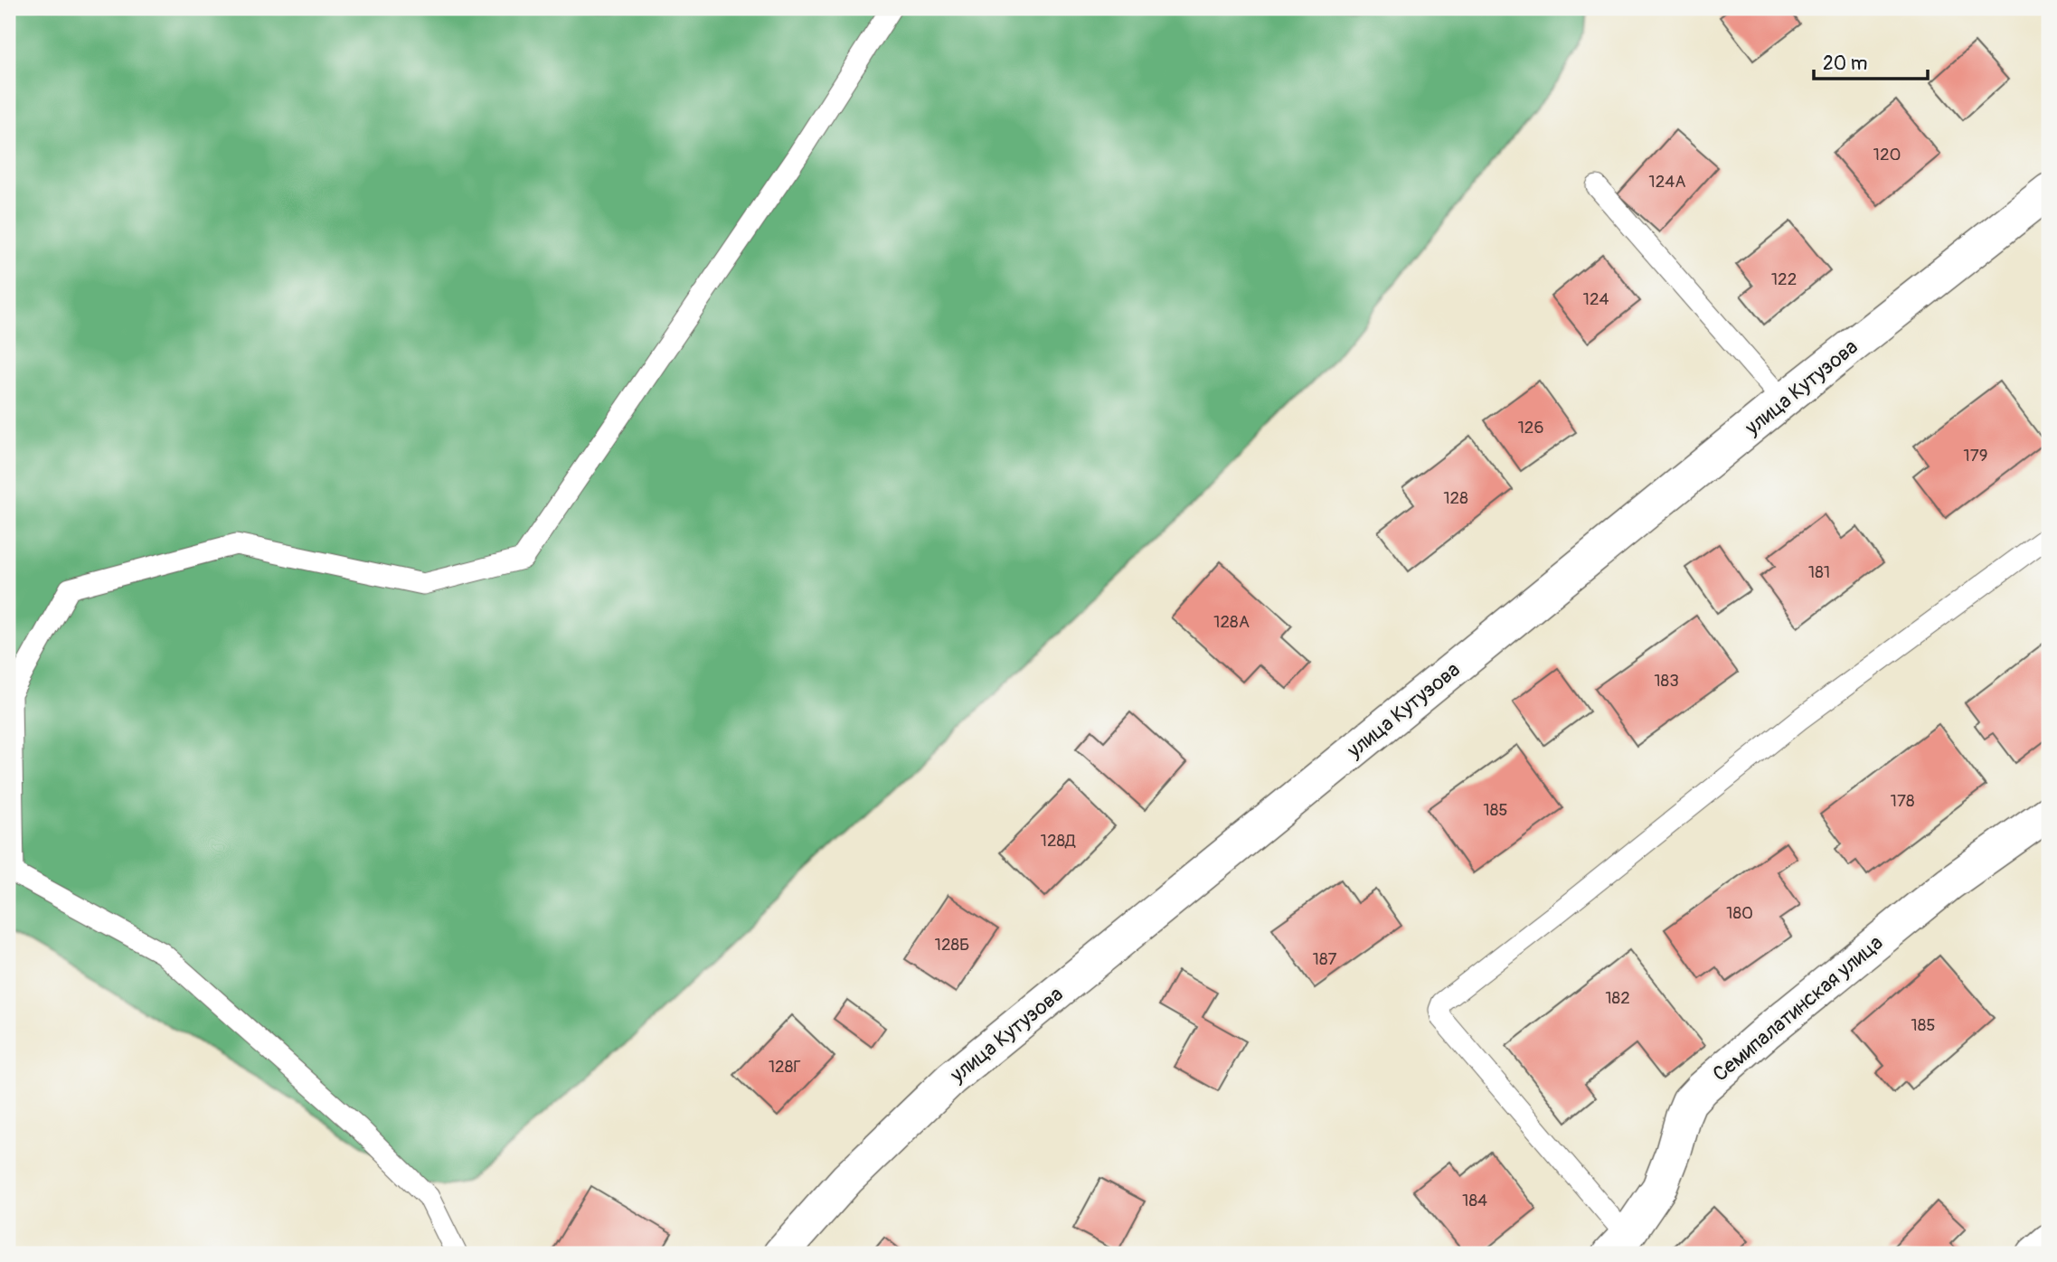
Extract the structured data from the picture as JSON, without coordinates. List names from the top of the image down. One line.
{"streets":{"main road":["улица Кутузова","Семипалатинская улица"]},"house_numbers":["120","124А","122","124","126","179","128","181","128А","183","178","185","128Д","180","128Б","187","182","185","128Г","184"],"scale_bar":"20 m"}
